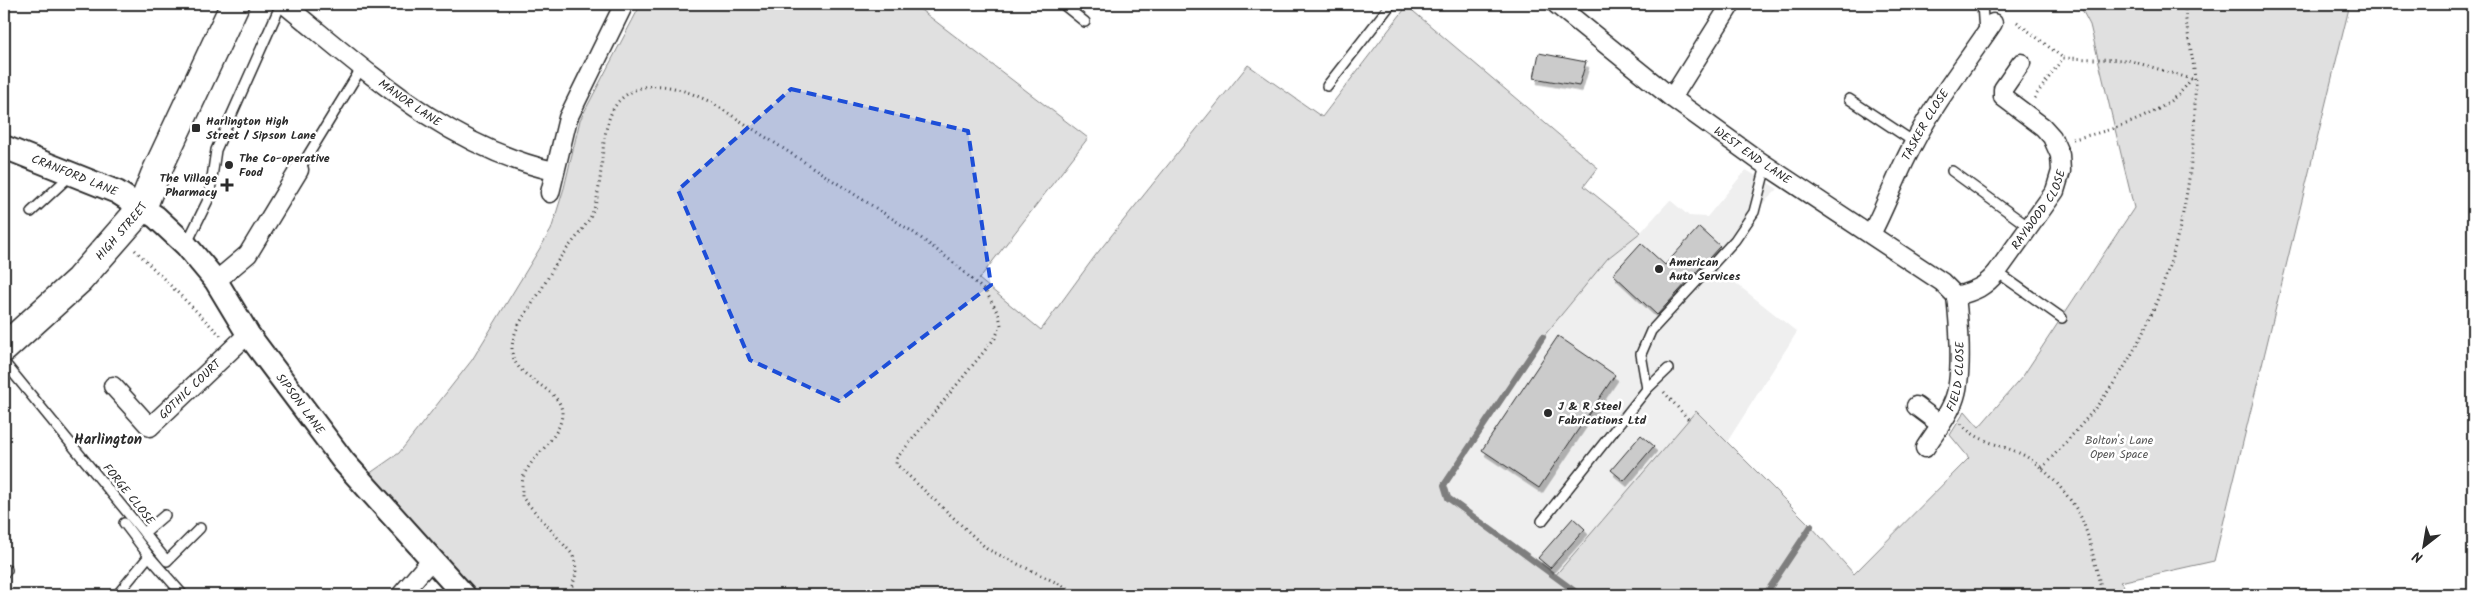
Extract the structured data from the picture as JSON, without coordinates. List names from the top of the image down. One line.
{"streets":{"main road":["HIGH STREET"],"street":["MANOR LANE","TASKER CLOSE","WEST END LANE","CRANFORD LANE","RAYWOOD CLOSE","FIELD CLOSE","GOTHIC COURT","SIPSON LANE"],"lane":["FORGE CLOSE"]},"crossings":[["TASKER CLOSE","WEST END LANE"],["WEST END LANE","RAYWOOD CLOSE"],["WEST END LANE","FIELD CLOSE"],["CRANFORD LANE","HIGH STREET"],["CRANFORD LANE","SIPSON LANE"],["RAYWOOD CLOSE","FIELD CLOSE"],["HIGH STREET","SIPSON LANE"],["GOTHIC COURT","SIPSON LANE"]],"districts":["Harlington"],"parks":["Bolton's Lane Open Space"],"places":{"transit":["Harlington High Street / Sipson Lane"],"other":["The Co-operative Food","American Auto Services","J & R Steel Fabrications Ltd"],"health":["The Village Pharmacy"]},"north":"bottom left"}
